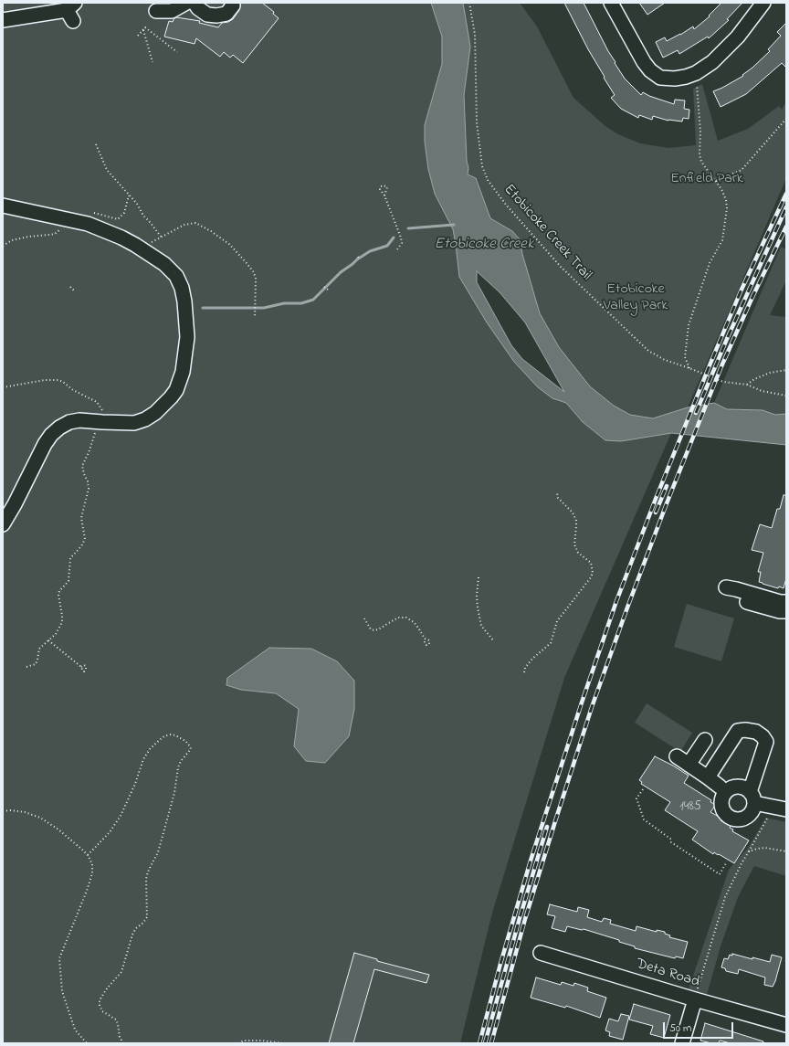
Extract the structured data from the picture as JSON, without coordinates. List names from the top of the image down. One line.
{"streets":{"street":["Deta Road"],"path":["Etobicoke Creek Trail"]},"water":["Etobicoke Creek"],"parks":["Enfield Park","Etobicoke Valley Park"],"house_numbers":["1485"],"scale_bar":"50 m"}
